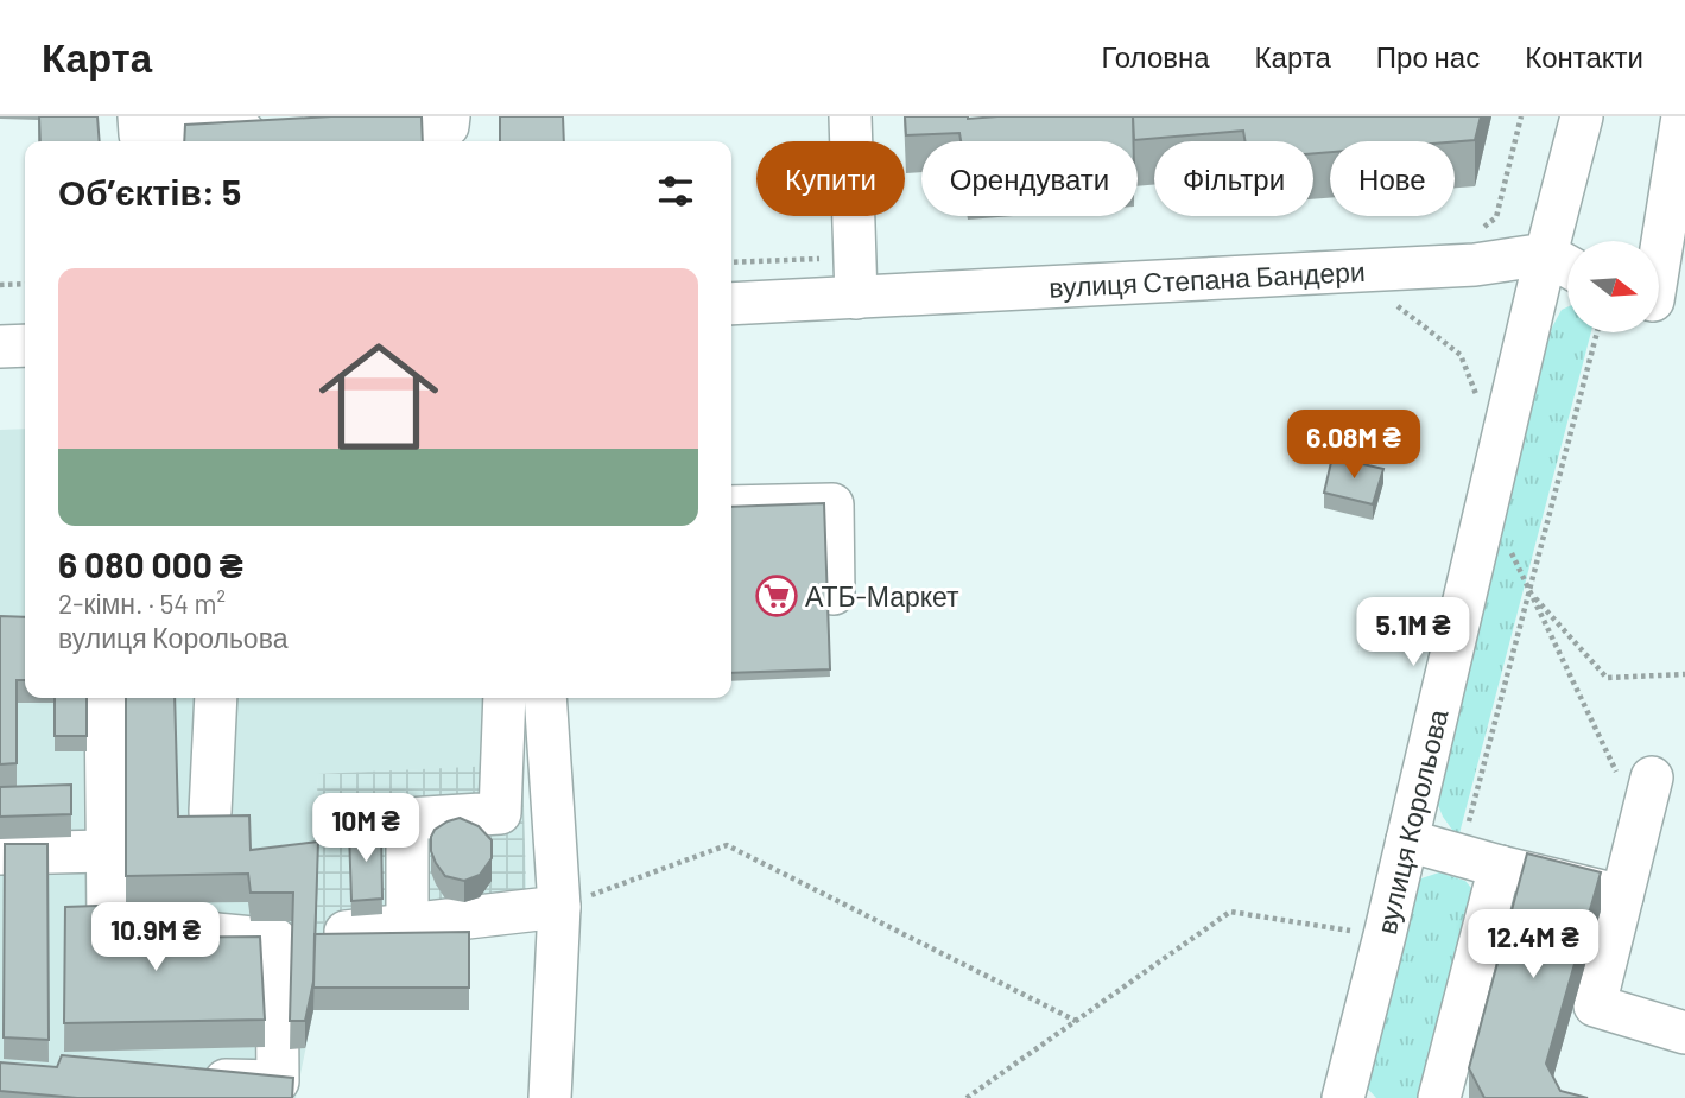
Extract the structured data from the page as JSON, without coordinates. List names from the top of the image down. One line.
{"streets":{"street":["вулиця Степана Бандери","вулиця Корольова"]},"crossings":[["вулиця Степана Бандери","вулиця Корольова"]],"places":{"supermarket":["АТБ-Маркет"]},"north":"right","page":{"header":"Карта","nav":["Головна","Карта","Про нас","Контакти"],"chip":["Купити","Орендувати","Фільтри","Нове"],"heading":"Об’єктів: 5","list":[{"name":"6 080 000 ₴","note":"2-кімн. · 54 m² · вулиця Корольова"}],"price":["6.08M ₴","5.1M ₴","10M ₴","10.9M ₴","12.4M ₴"]}}
